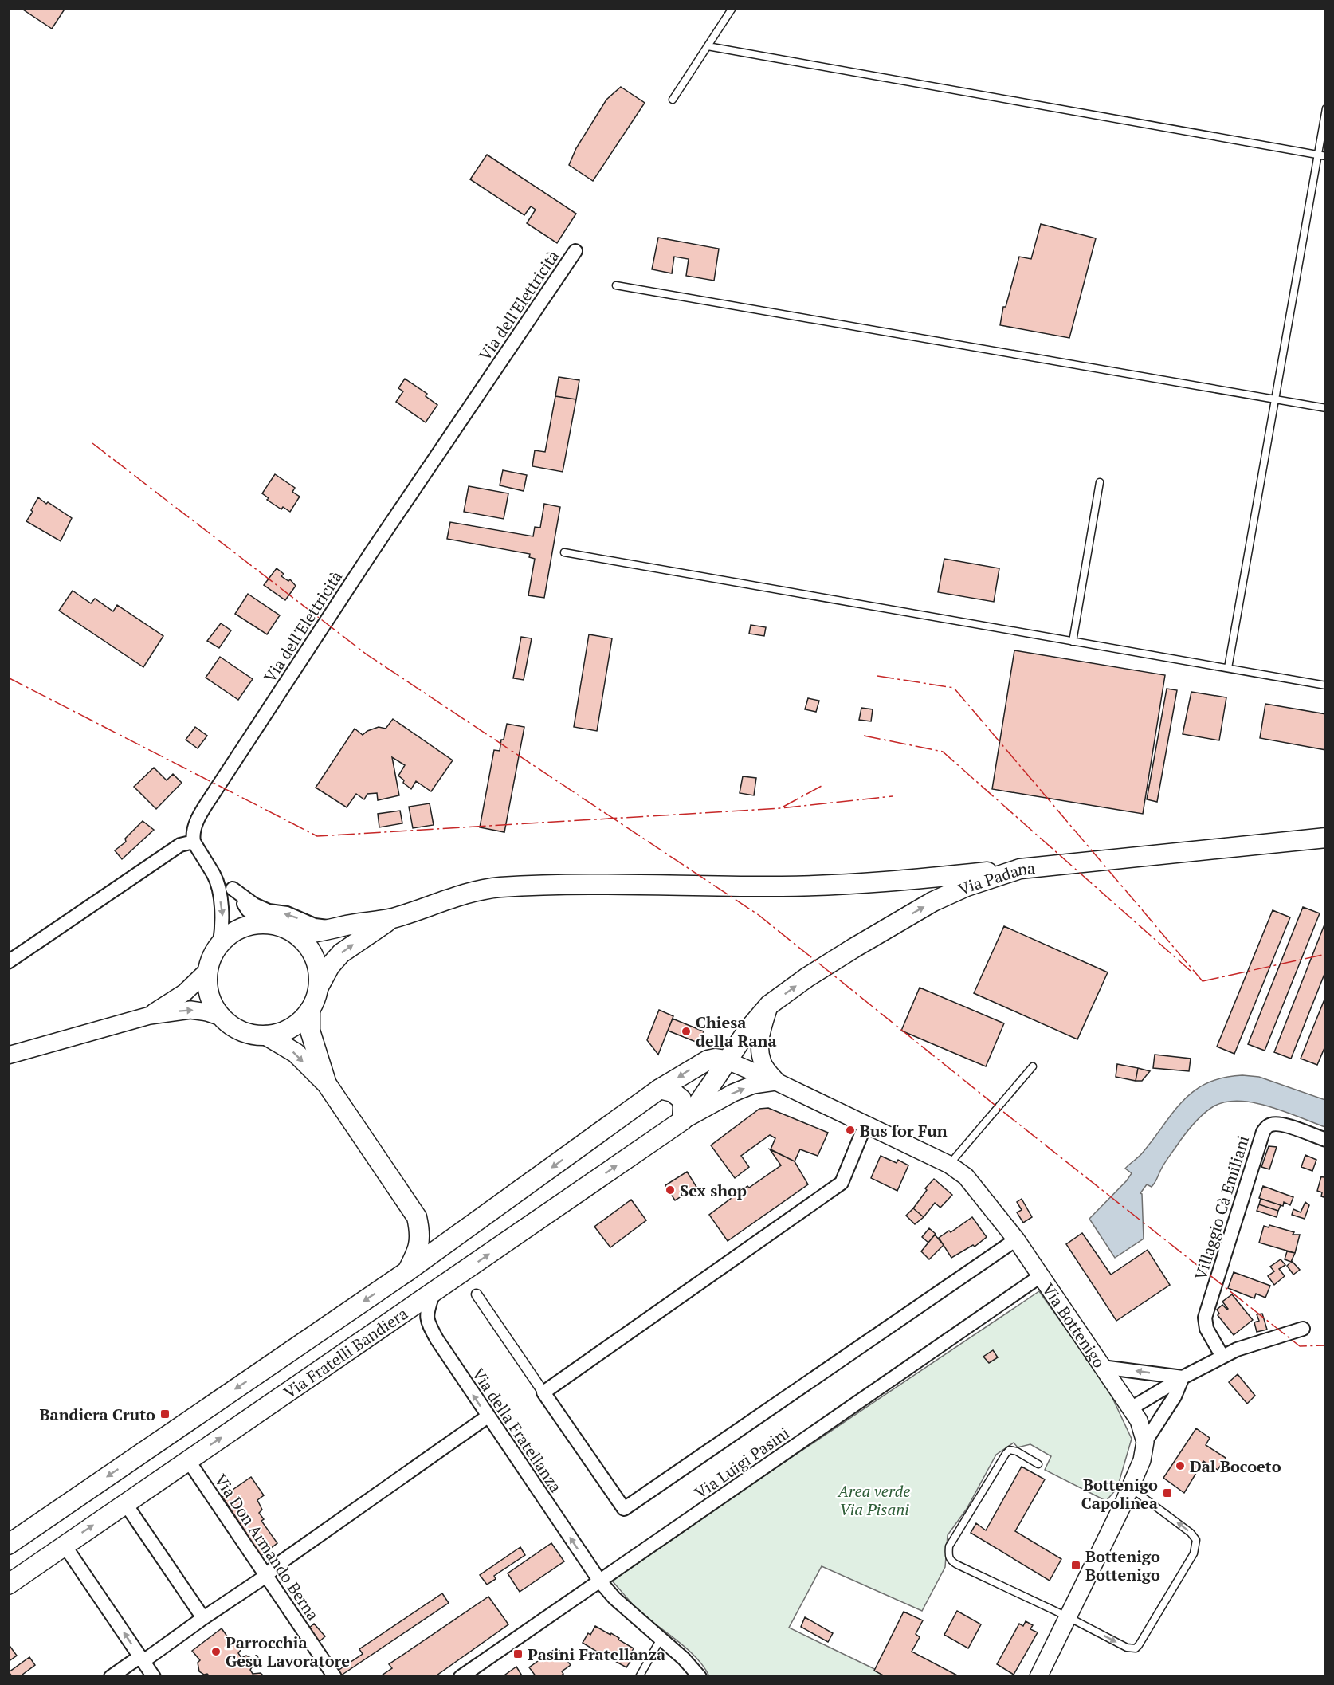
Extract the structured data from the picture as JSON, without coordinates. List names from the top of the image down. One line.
{"streets":{"main road":["Via Padana","Via Fratelli Bandiera"],"street":["Via dell'Elettricità","Villaggio Cà Emiliani","Via Bottenigo","Via della Fratellanza","Via Luigi Pasini","Via Don Armando Berna"]},"crossings":[["Via Padana","Via Fratelli Bandiera"],["Via Bottenigo","Via Fratelli Bandiera"],["Via Bottenigo","Via Luigi Pasini"],["Via Fratelli Bandiera","Via della Fratellanza"],["Via Fratelli Bandiera","Via Don Armando Berna"],["Via della Fratellanza","Via Luigi Pasini"]],"one_way":["Via della Fratellanza"],"parks":["Area verde Via Pisani"],"places":{"other":["Chiesa della Rana","Bus for Fun","Sex shop","Dal Bocoeto","Parrocchia Gesù Lavoratore"],"transit":["Bandiera Cruto","Bottenigo Capolinea","Bottenigo Bottenigo","Pasini Fratellanza"]}}
